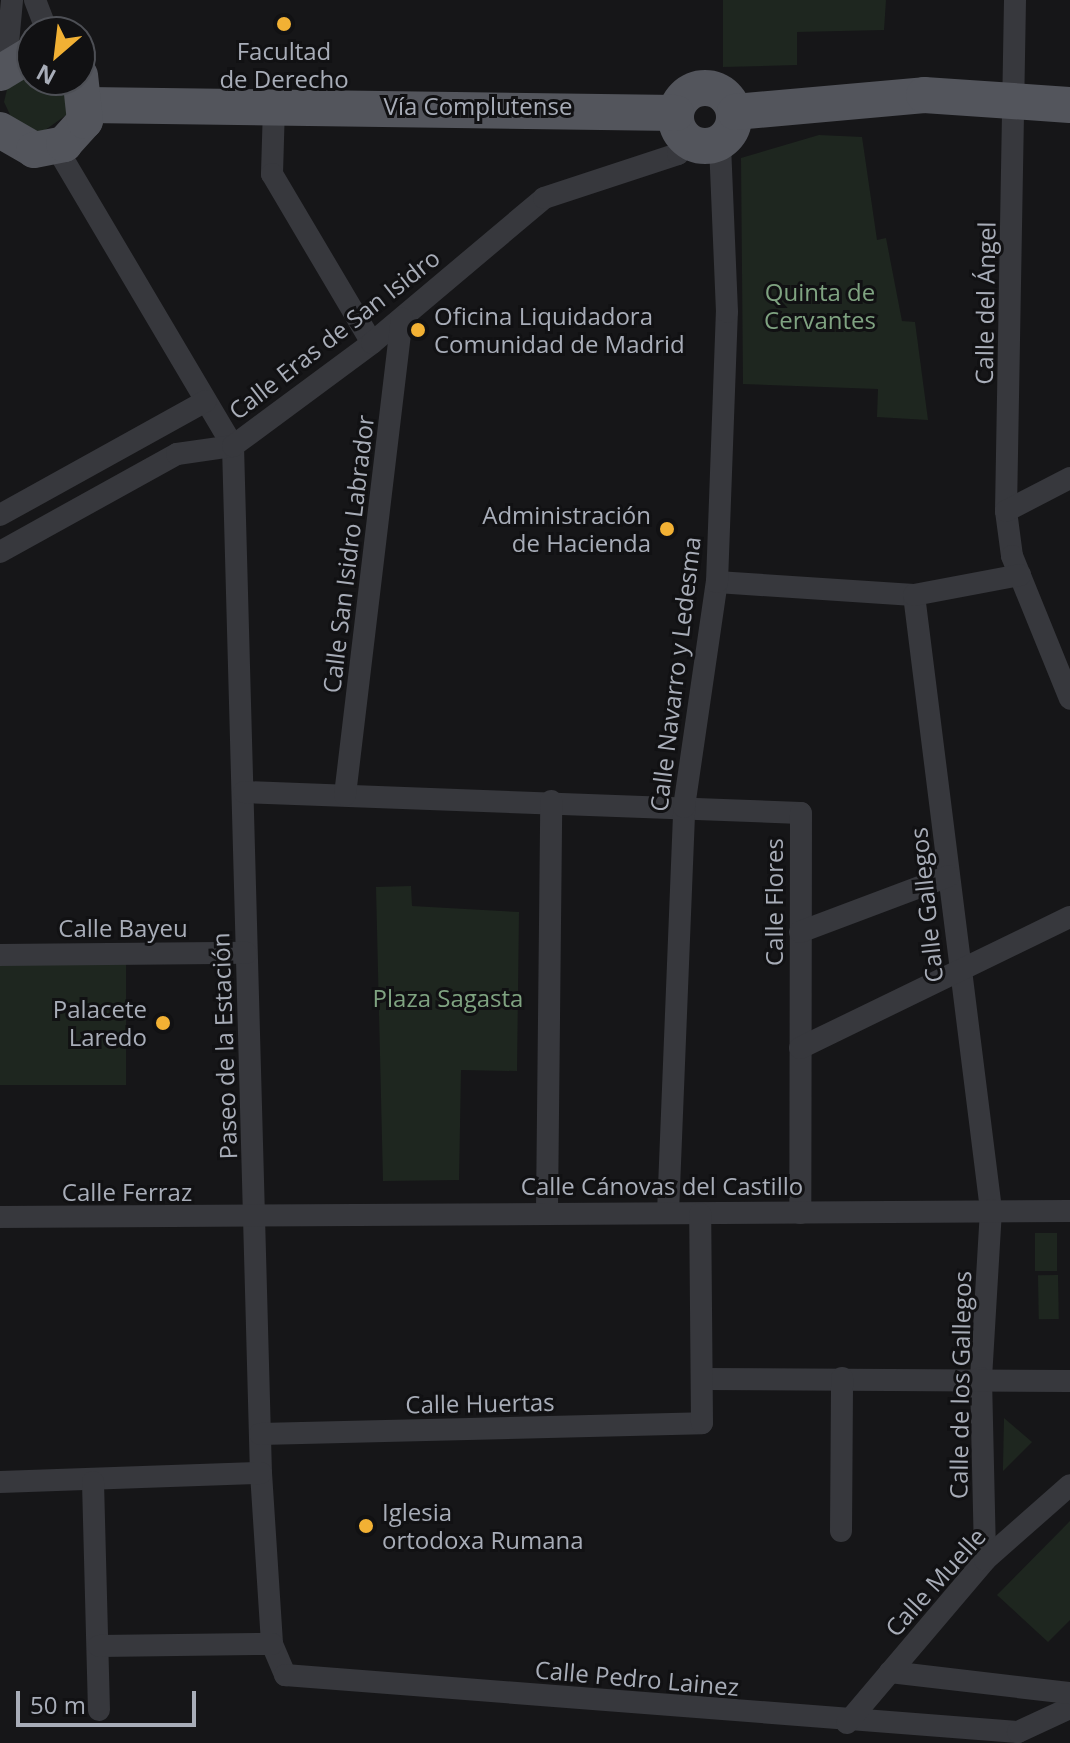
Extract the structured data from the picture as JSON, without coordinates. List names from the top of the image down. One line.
{"streets":{"main road":["Vía Complutense"],"street":["Calle del Ángel","Calle Eras de San Isidro","Calle San Isidro Labrador","Calle Navarro y Ledesma","Calle Flores","Calle Gallegos","Calle Bayeu","Paseo de la Estación","Calle Cánovas del Castillo","Calle Ferraz","Calle de los Gallegos","Calle Huertas","Calle Muelle","Calle Pedro Lainez"]},"crossings":[["Vía Complutense","Calle del Ángel"],["Vía Complutense","Calle Eras de San Isidro"],["Vía Complutense","Calle Navarro y Ledesma"],["Calle Eras de San Isidro","Calle San Isidro Labrador"],["Calle Eras de San Isidro","Calle Navarro y Ledesma"],["Calle Eras de San Isidro","Paseo de la Estación"],["Calle San Isidro Labrador","Calle Flores"],["Calle Navarro y Ledesma","Calle Flores"],["Calle Navarro y Ledesma","Calle Cánovas del Castillo"],["Calle Flores","Paseo de la Estación"],["Calle Flores","Calle Cánovas del Castillo"],["Calle Gallegos","Calle Cánovas del Castillo"],["Calle Gallegos","Calle de los Gallegos"],["Calle Bayeu","Paseo de la Estación"],["Paseo de la Estación","Calle Cánovas del Castillo"],["Paseo de la Estación","Calle Ferraz"],["Paseo de la Estación","Calle Huertas"],["Paseo de la Estación","Calle Pedro Lainez"],["Calle Cánovas del Castillo","Calle Ferraz"],["Calle Cánovas del Castillo","Calle de los Gallegos"],["Calle de los Gallegos","Calle Muelle"],["Calle Muelle","Calle Pedro Lainez"]],"parks":["Quinta de Cervantes","Plaza Sagasta"],"places":["Facultad de Derecho","Oficina Liquidadora Comunidad de Madrid","Administración de Hacienda","Palacete Laredo","Iglesia ortodoxa Rumana"],"scale_bar":"50 m","north":"bottom left"}
